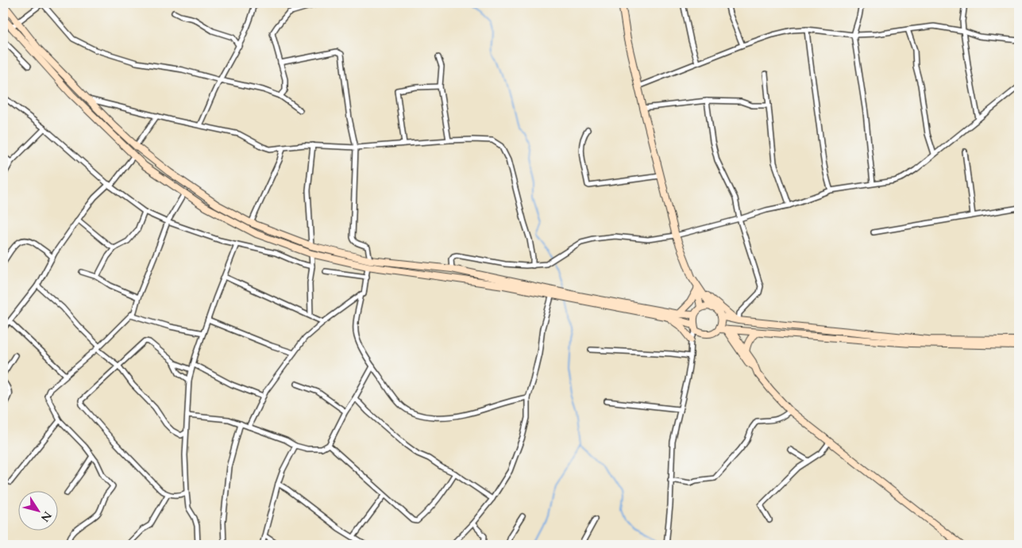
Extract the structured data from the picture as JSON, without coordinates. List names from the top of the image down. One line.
{"north":"bottom right"}
